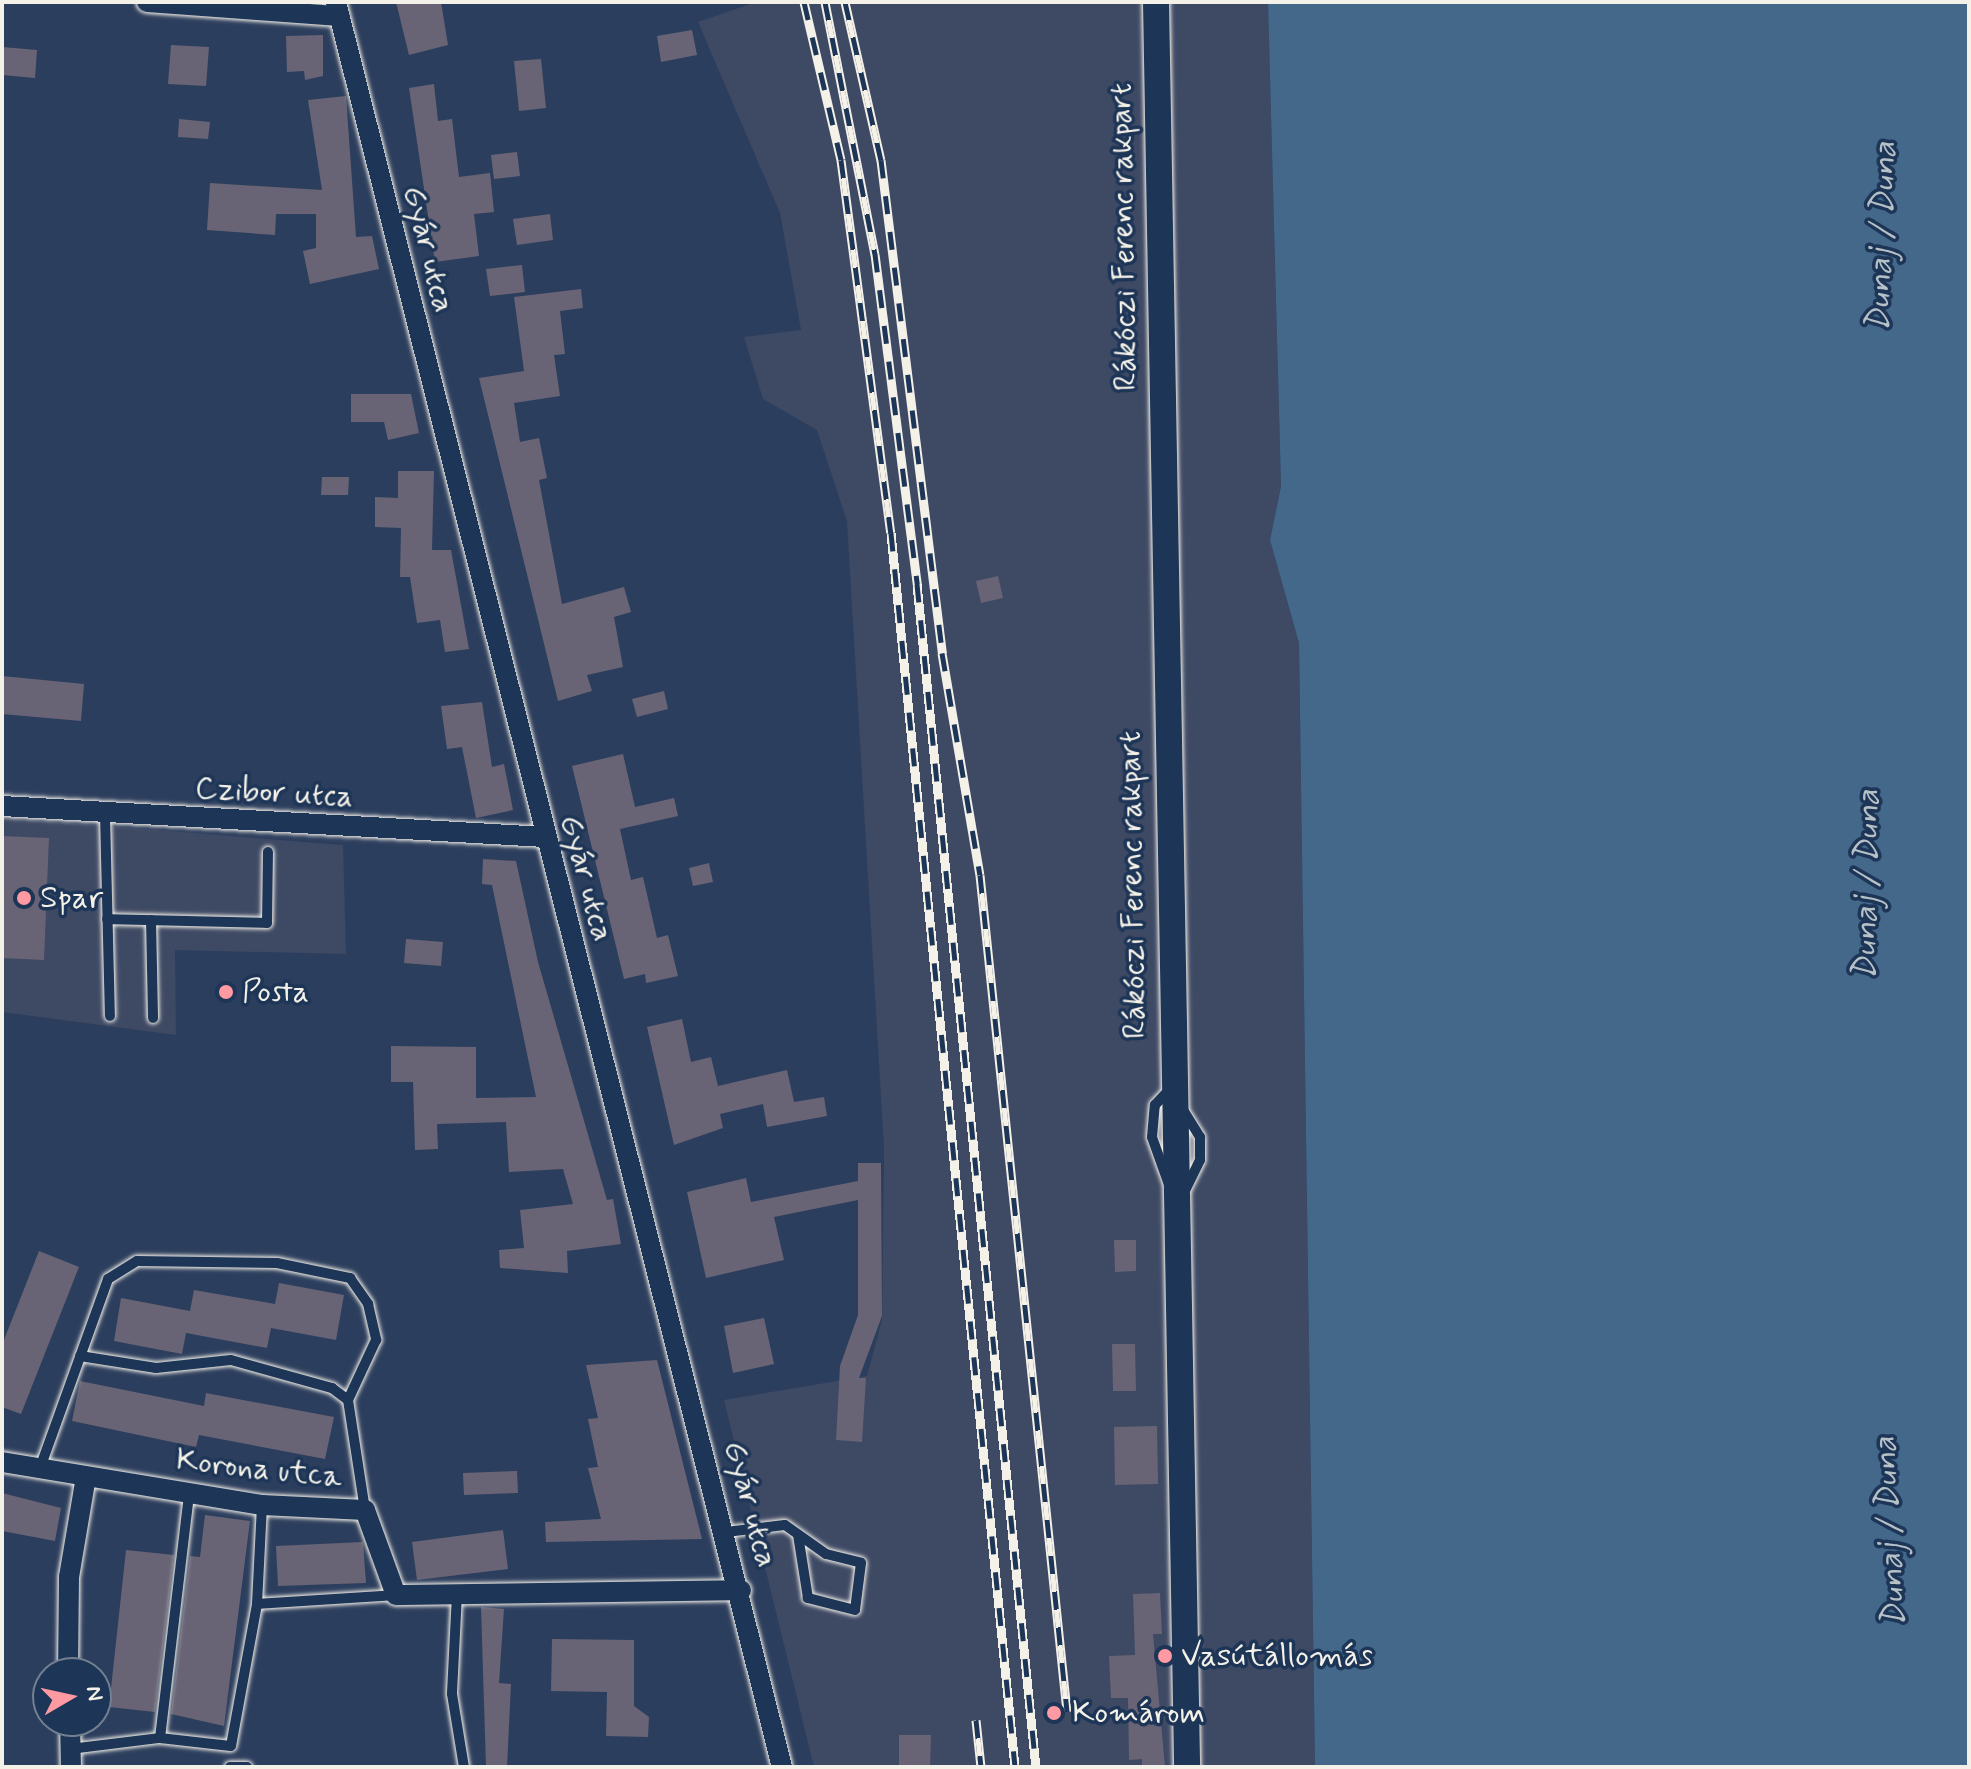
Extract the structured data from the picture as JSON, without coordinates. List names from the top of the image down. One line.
{"streets":{"street":["Rákóczi Ferenc rakpart","Gyár utca","Czibor utca","Korona utca"]},"crossings":[["Gyár utca","Czibor utca"]],"water":["Dunaj / Duna"],"places":["Spar","Posta","Vasútállomás","Komárom"],"north":"right"}
